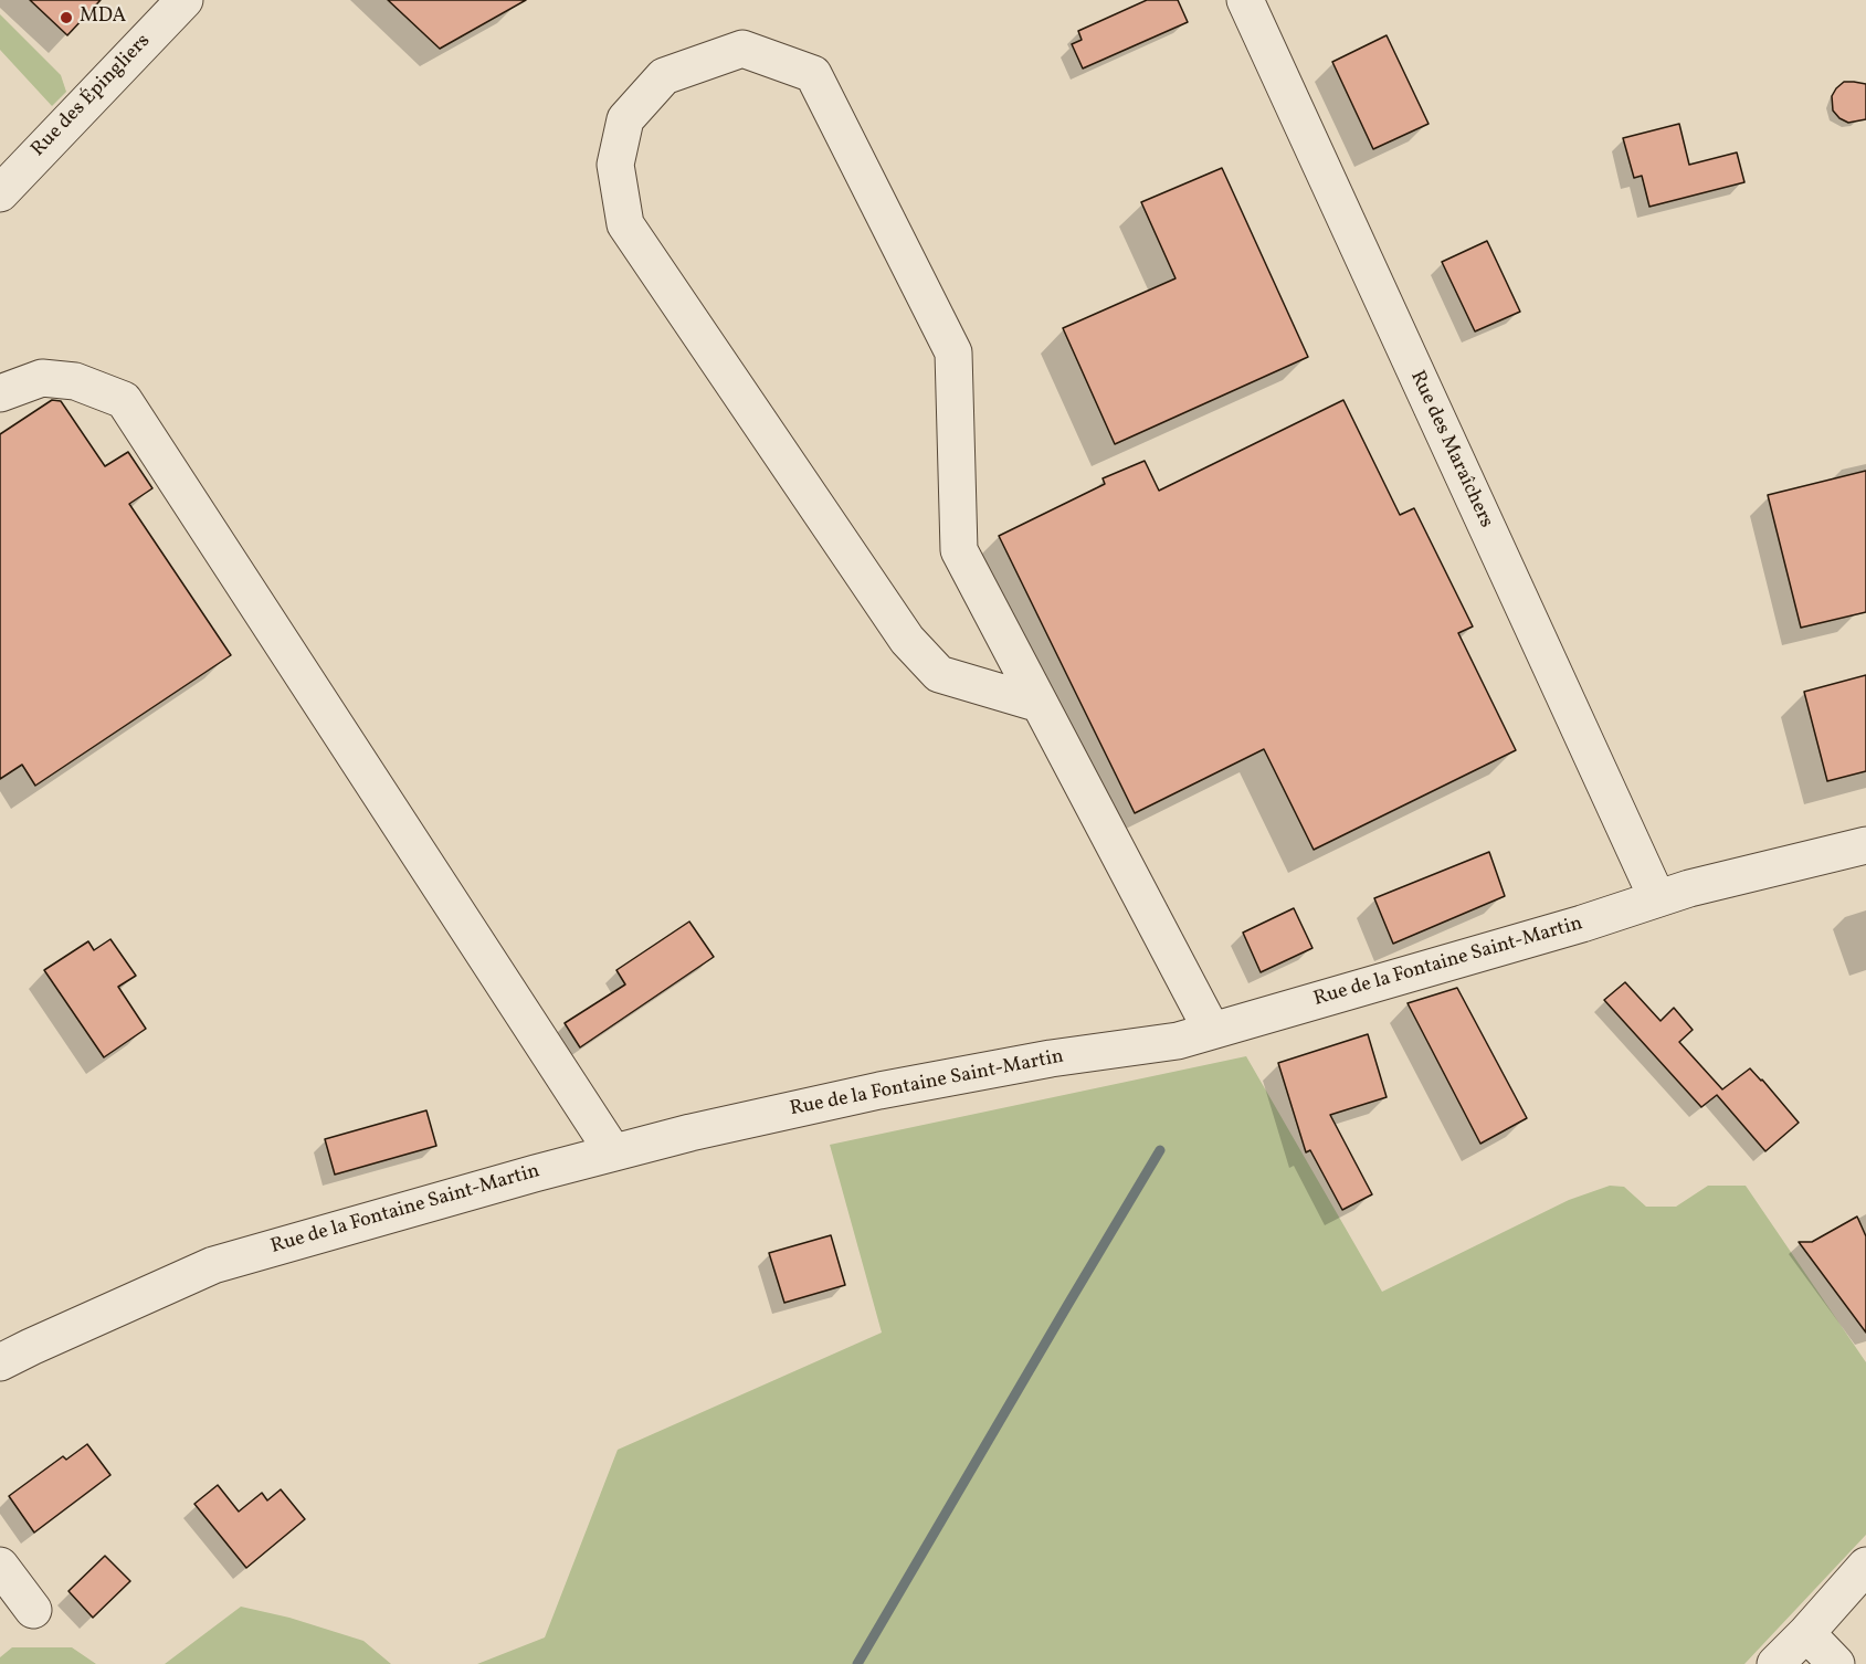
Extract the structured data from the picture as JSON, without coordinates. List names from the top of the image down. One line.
{"streets":{"street":["Rue des Épingliers","Rue des Maraîchers","Rue de la Fontaine Saint-Martin"]},"crossings":[["Rue des Maraîchers","Rue de la Fontaine Saint-Martin"]],"places":["MDA"]}
